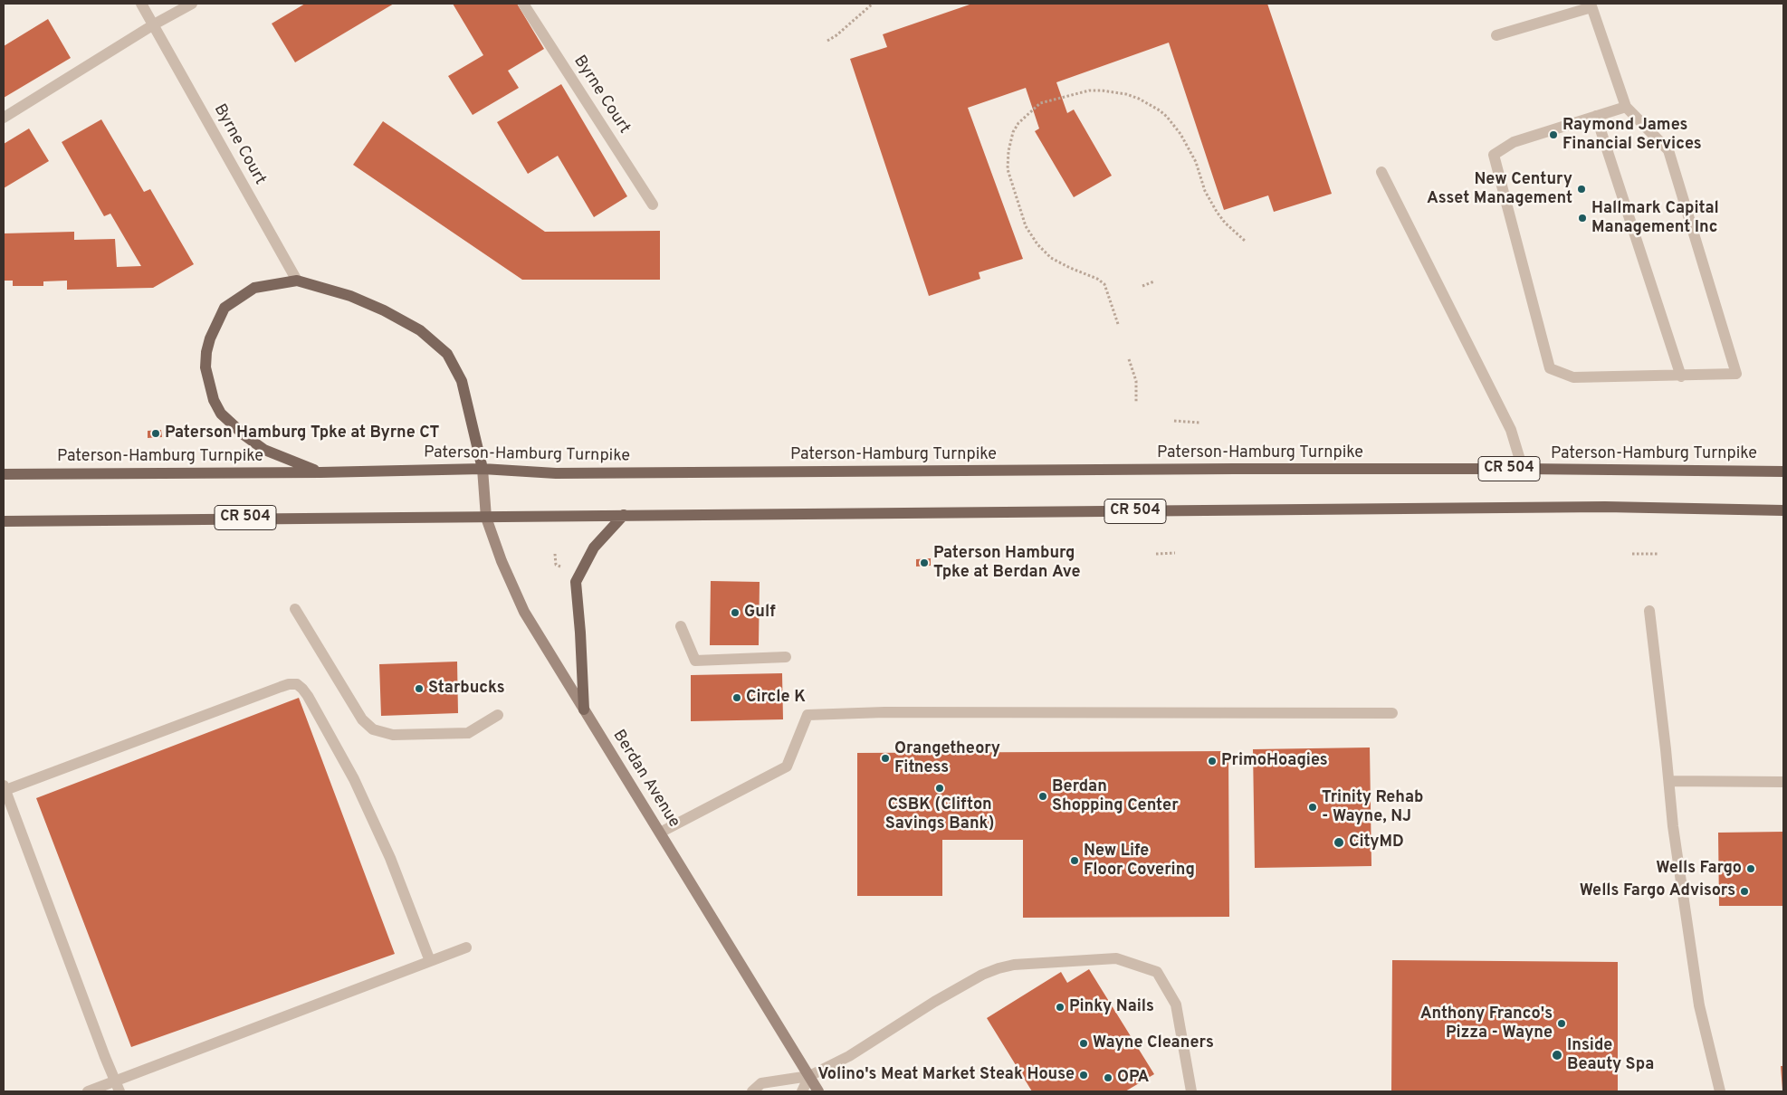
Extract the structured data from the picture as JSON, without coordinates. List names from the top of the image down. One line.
{"streets":{"main road":["Paterson-Hamburg Turnpike","CR 504","Berdan Avenue"],"street":["Byrne Court"]},"crossings":[["Paterson-Hamburg Turnpike","Berdan Avenue"],["CR 504","Berdan Avenue"]],"places":["Raymond James Financial Services","New Century Asset Management","Hallmark Capital Management Inc","Paterson Hamburg Tpke at Byrne CT","Paterson Hamburg Tpke at Berdan Ave","Gulf","Starbucks","Circle K","Orangetheory Fitness","PrimoHoagies","CSBK (Clifton Savings Bank)","Berdan Shopping Center","Trinity Rehab - Wayne, NJ","CityMD","New Life Floor Covering","Wells Fargo","Wells Fargo Advisors","Pinky Nails","Anthony Franco's Pizza - Wayne","Wayne Cleaners","Inside Beauty Spa","Volino's Meat Market Steak House","OPA"]}
